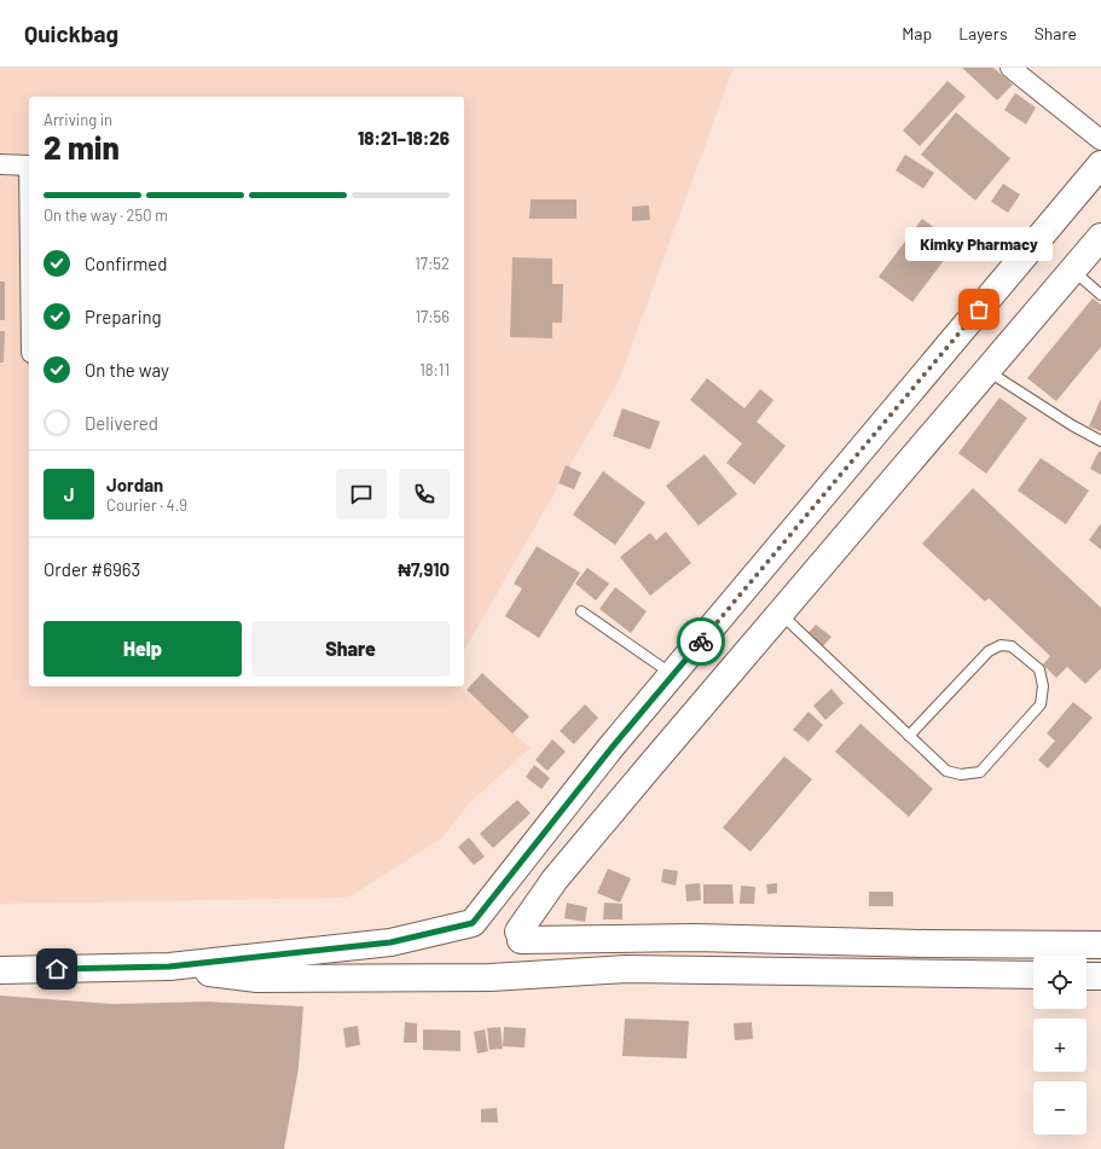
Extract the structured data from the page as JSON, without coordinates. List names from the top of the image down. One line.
{"places":["Kimky Pharmacy"],"page":{"header":"Quickbag","nav":["Map","Layers","Share"],"heading":["2 min","Arriving in","18:21–18:26"],"panel":["Jordan","Courier · 4.9","Order #6963","₦7,910"],"bar":"On the way · 250 m","bubble":"Kimky Pharmacy","list":[["Confirmed","17:52"],["Preparing","17:56"],["On the way","18:11"],"Delivered"],"round":"J","buttons":["Help","Share"],"map_buttons":["+","−"]}}
